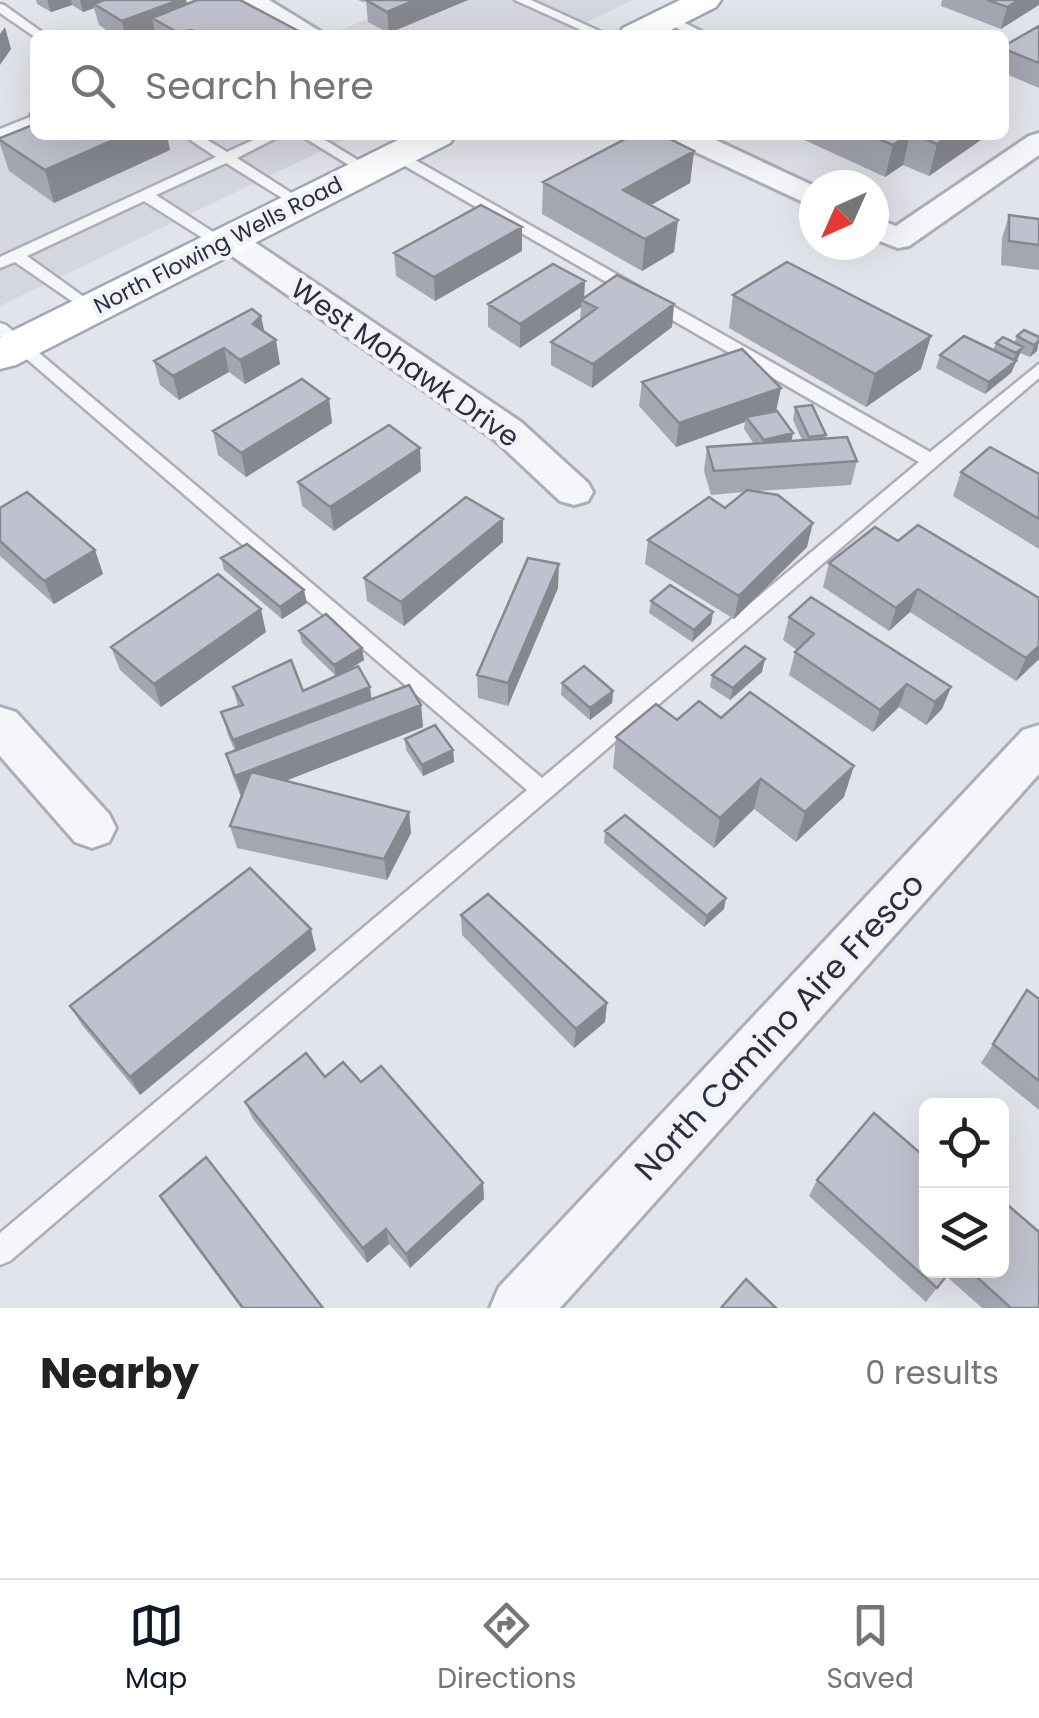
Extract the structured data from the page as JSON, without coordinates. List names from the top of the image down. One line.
{"streets":{"main road":["North Flowing Wells Road"],"street":["West Mohawk Drive","North Camino Aire Fresco"]},"crossings":[["North Flowing Wells Road","West Mohawk Drive"]],"north":"bottom left","page":{"search":"Search here","heading":["Nearby","0 results"],"nav":["Map","Directions","Saved"]}}
